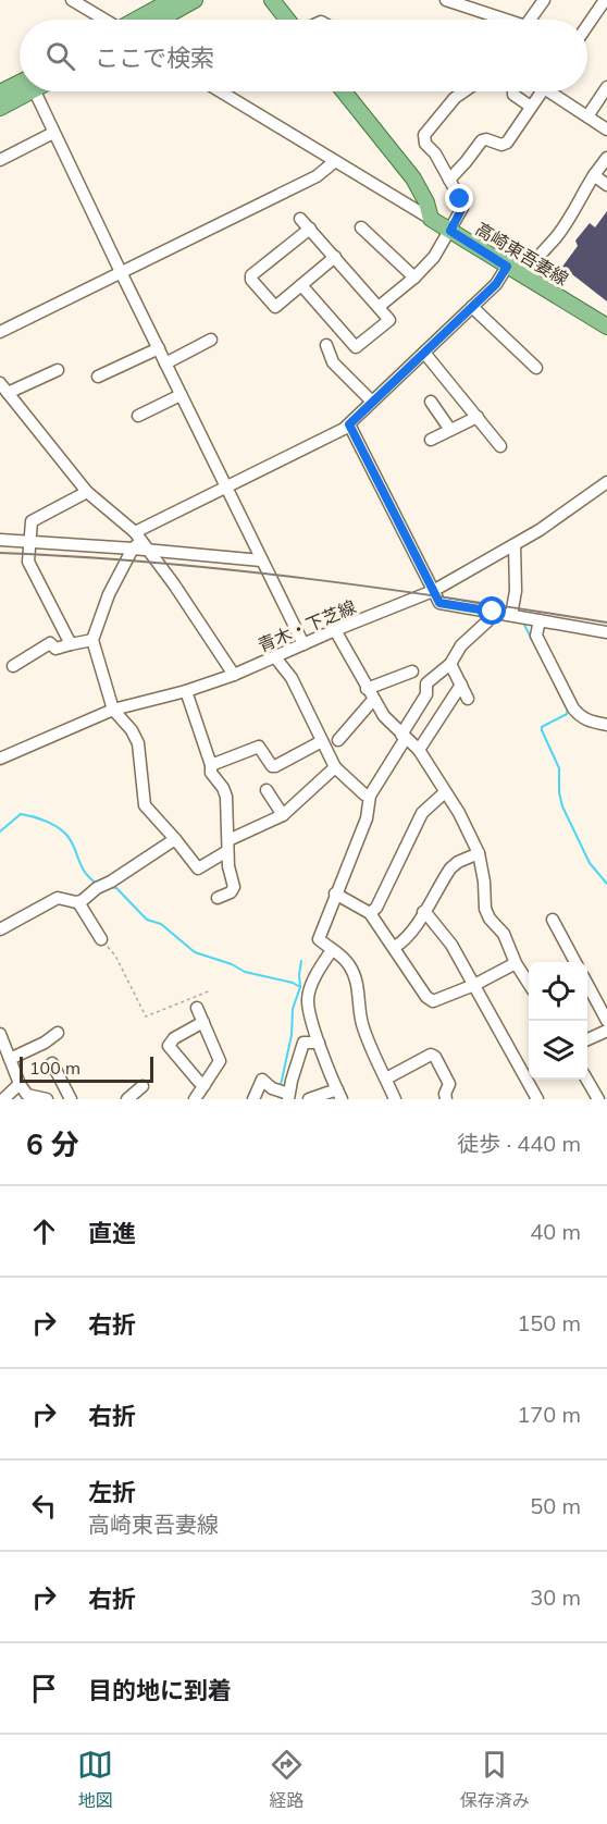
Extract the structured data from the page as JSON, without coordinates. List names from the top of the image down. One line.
{"streets":{"main road":["高崎東吾妻線"],"street":["青木・下芝線"]},"scale_bar":"100 m","page":{"search":"ここで検索","scale":"100 m","heading":["6 分","徒歩 · 440 m"],"list":[["直進","40 m"],["右折","150 m"],["右折","170 m"],["左折","高崎東吾妻線","50 m"],["右折","30 m"],"目的地に到着"],"nav":["地図","経路","保存済み"]}}
